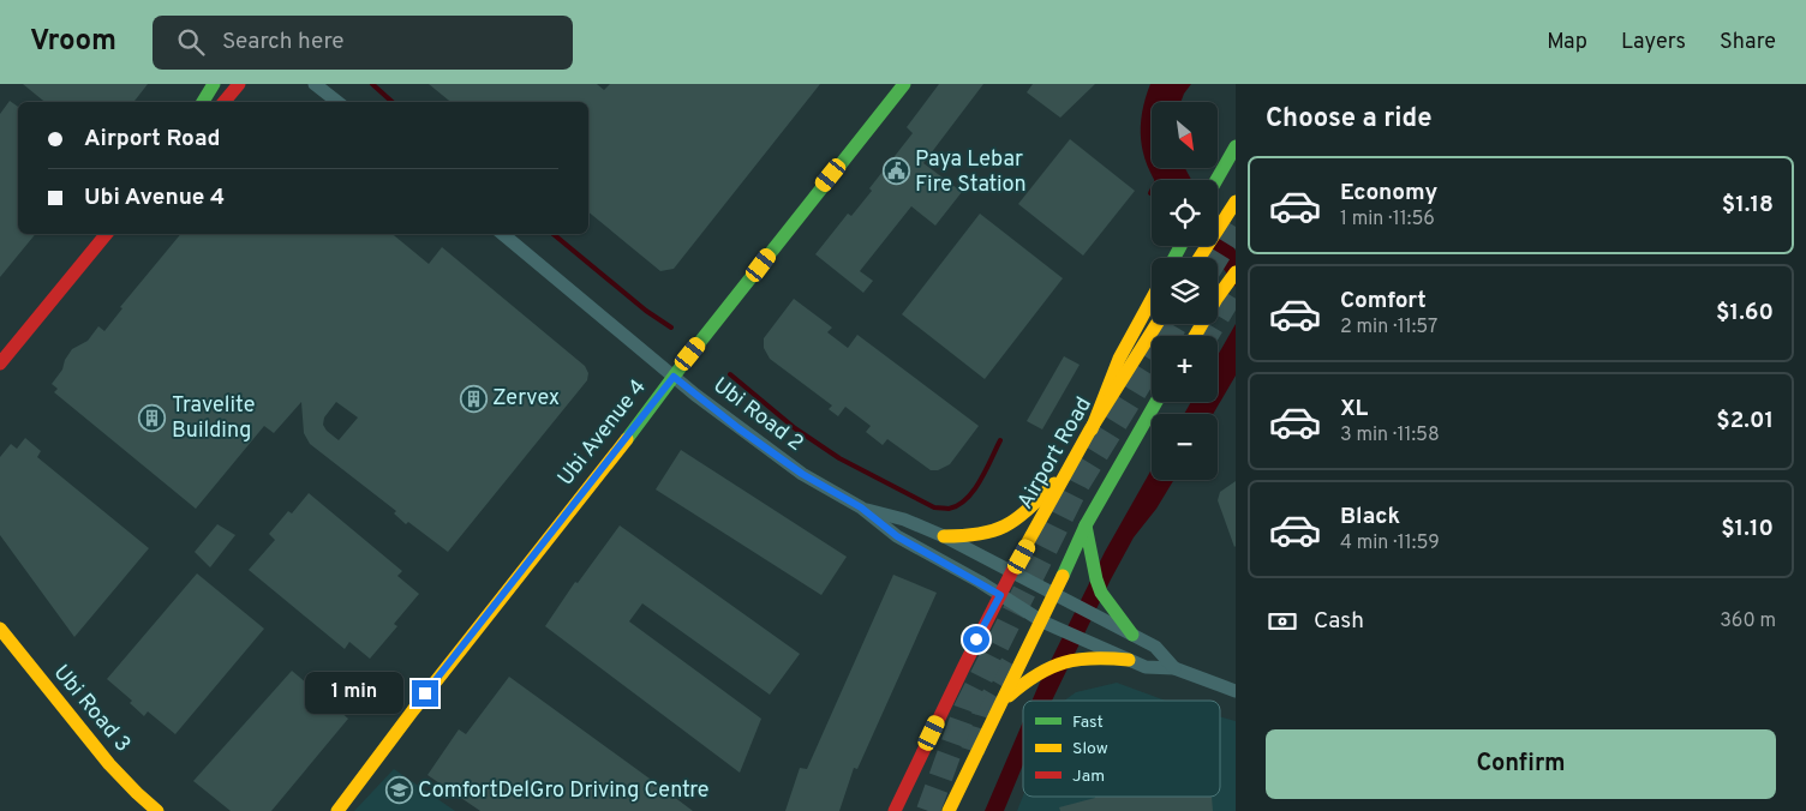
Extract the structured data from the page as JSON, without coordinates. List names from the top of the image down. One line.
{"streets":{"main road":["Ubi Avenue 4","Airport Road","Ubi Road 3"],"street":["Ubi Road 2"]},"crossings":[["Ubi Road 2","Ubi Avenue 4"],["Ubi Road 2","Airport Road"]],"places":{"public building":["Paya Lebar Fire Station"],"building":["Zervex","Travelite Building"],"school or university":["ComfortDelGro Driving Centre"]},"legend":["Fast","Slow","Jam"],"north":"bottom right","page":{"header":"Vroom","search":"Search here","nav":["Map","Layers","Share"],"heading":"Choose a ride","map_buttons":["+","−"],"banner":["Airport Road","Ubi Avenue 4"],"list":[{"name":"Economy","note":"1 min · 11:56","value":"$1.18"},{"name":"Comfort","note":"2 min · 11:57","value":"$1.60"},{"name":"XL","note":"3 min · 11:58","value":"$2.01"},{"name":"Black","note":"4 min · 11:59","value":"$1.10"}],"pay":["Cash","360 m"],"bubble":"1 min","buttons":"Confirm"}}
